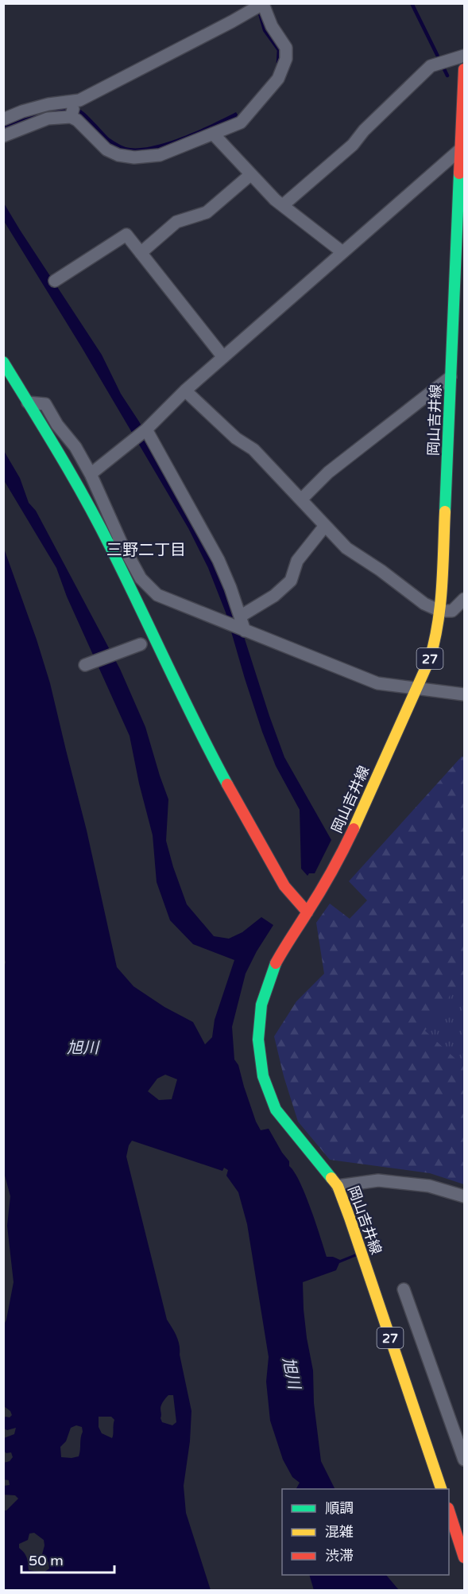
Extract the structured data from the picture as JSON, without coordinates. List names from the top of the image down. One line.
{"streets":{"main road":["岡山吉井線","27"]},"districts":["三野二丁目"],"water":["旭川"],"legend":["順調","混雑","渋滞"],"scale_bar":"50 m"}
